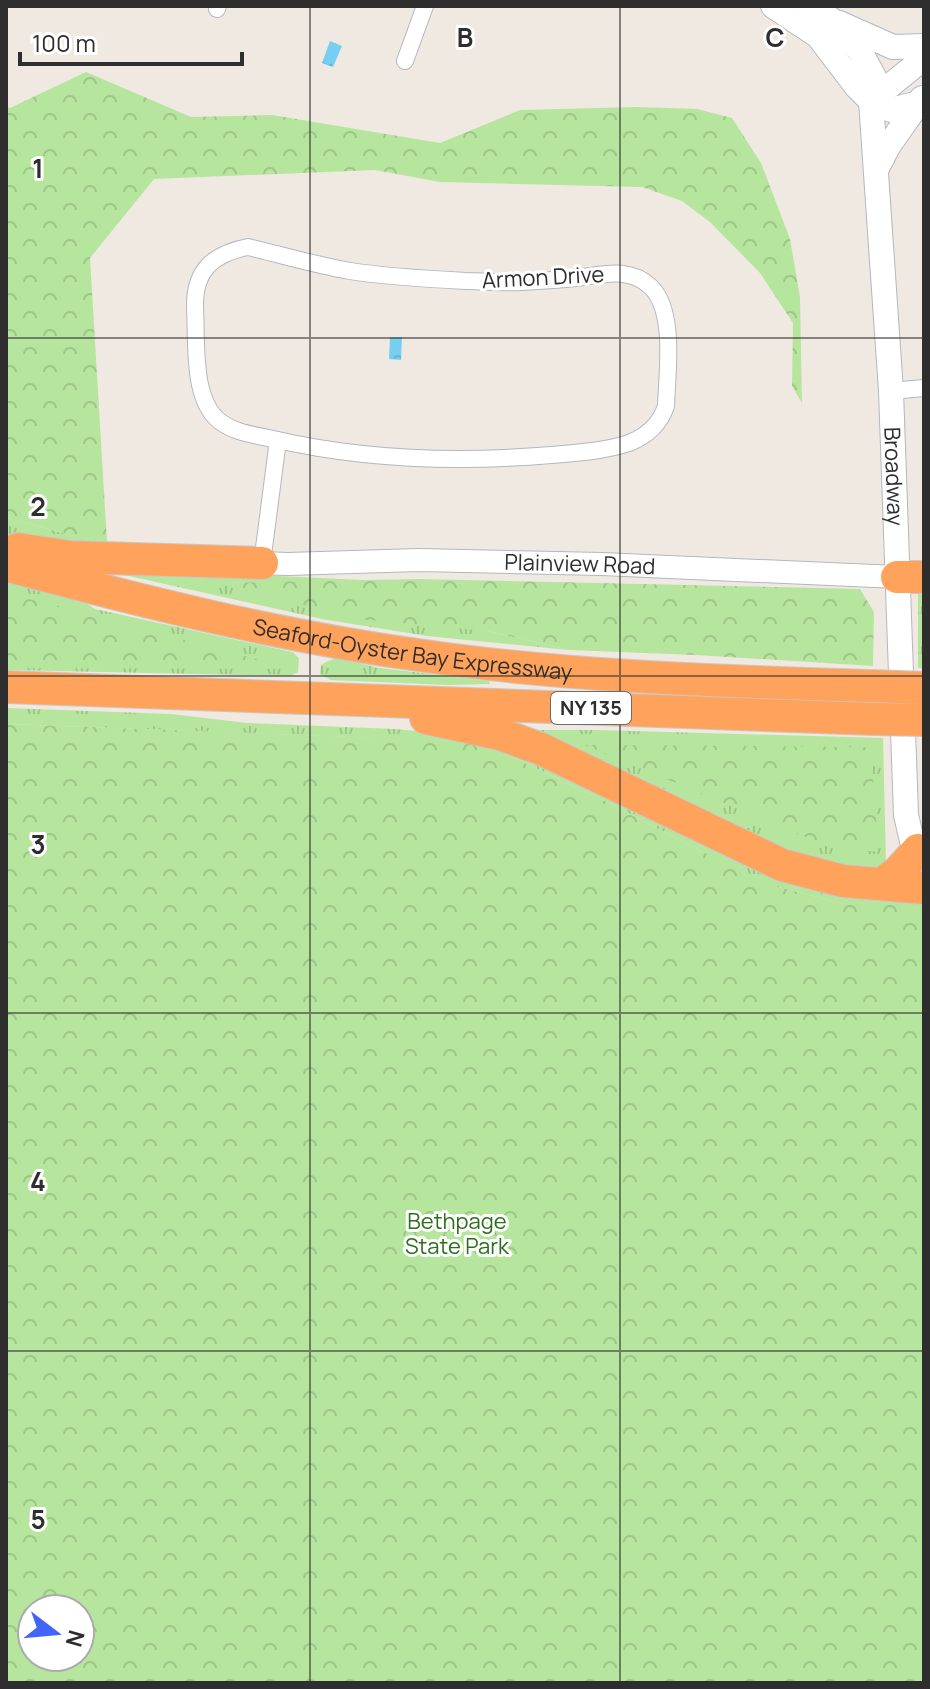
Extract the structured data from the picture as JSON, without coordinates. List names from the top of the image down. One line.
{"streets":{"highway":["Seaford-Oyster Bay Expressway","NY 135"],"main road":["Broadway"],"street":["Armon Drive","Plainview Road"]},"crossings":[["Broadway","Plainview Road"]],"parks":["Bethpage State Park"],"scale_bar":"100 m","north":"right","grid":{"columns":["B","C"],"rows":["1","2","3","4","5"]}}
